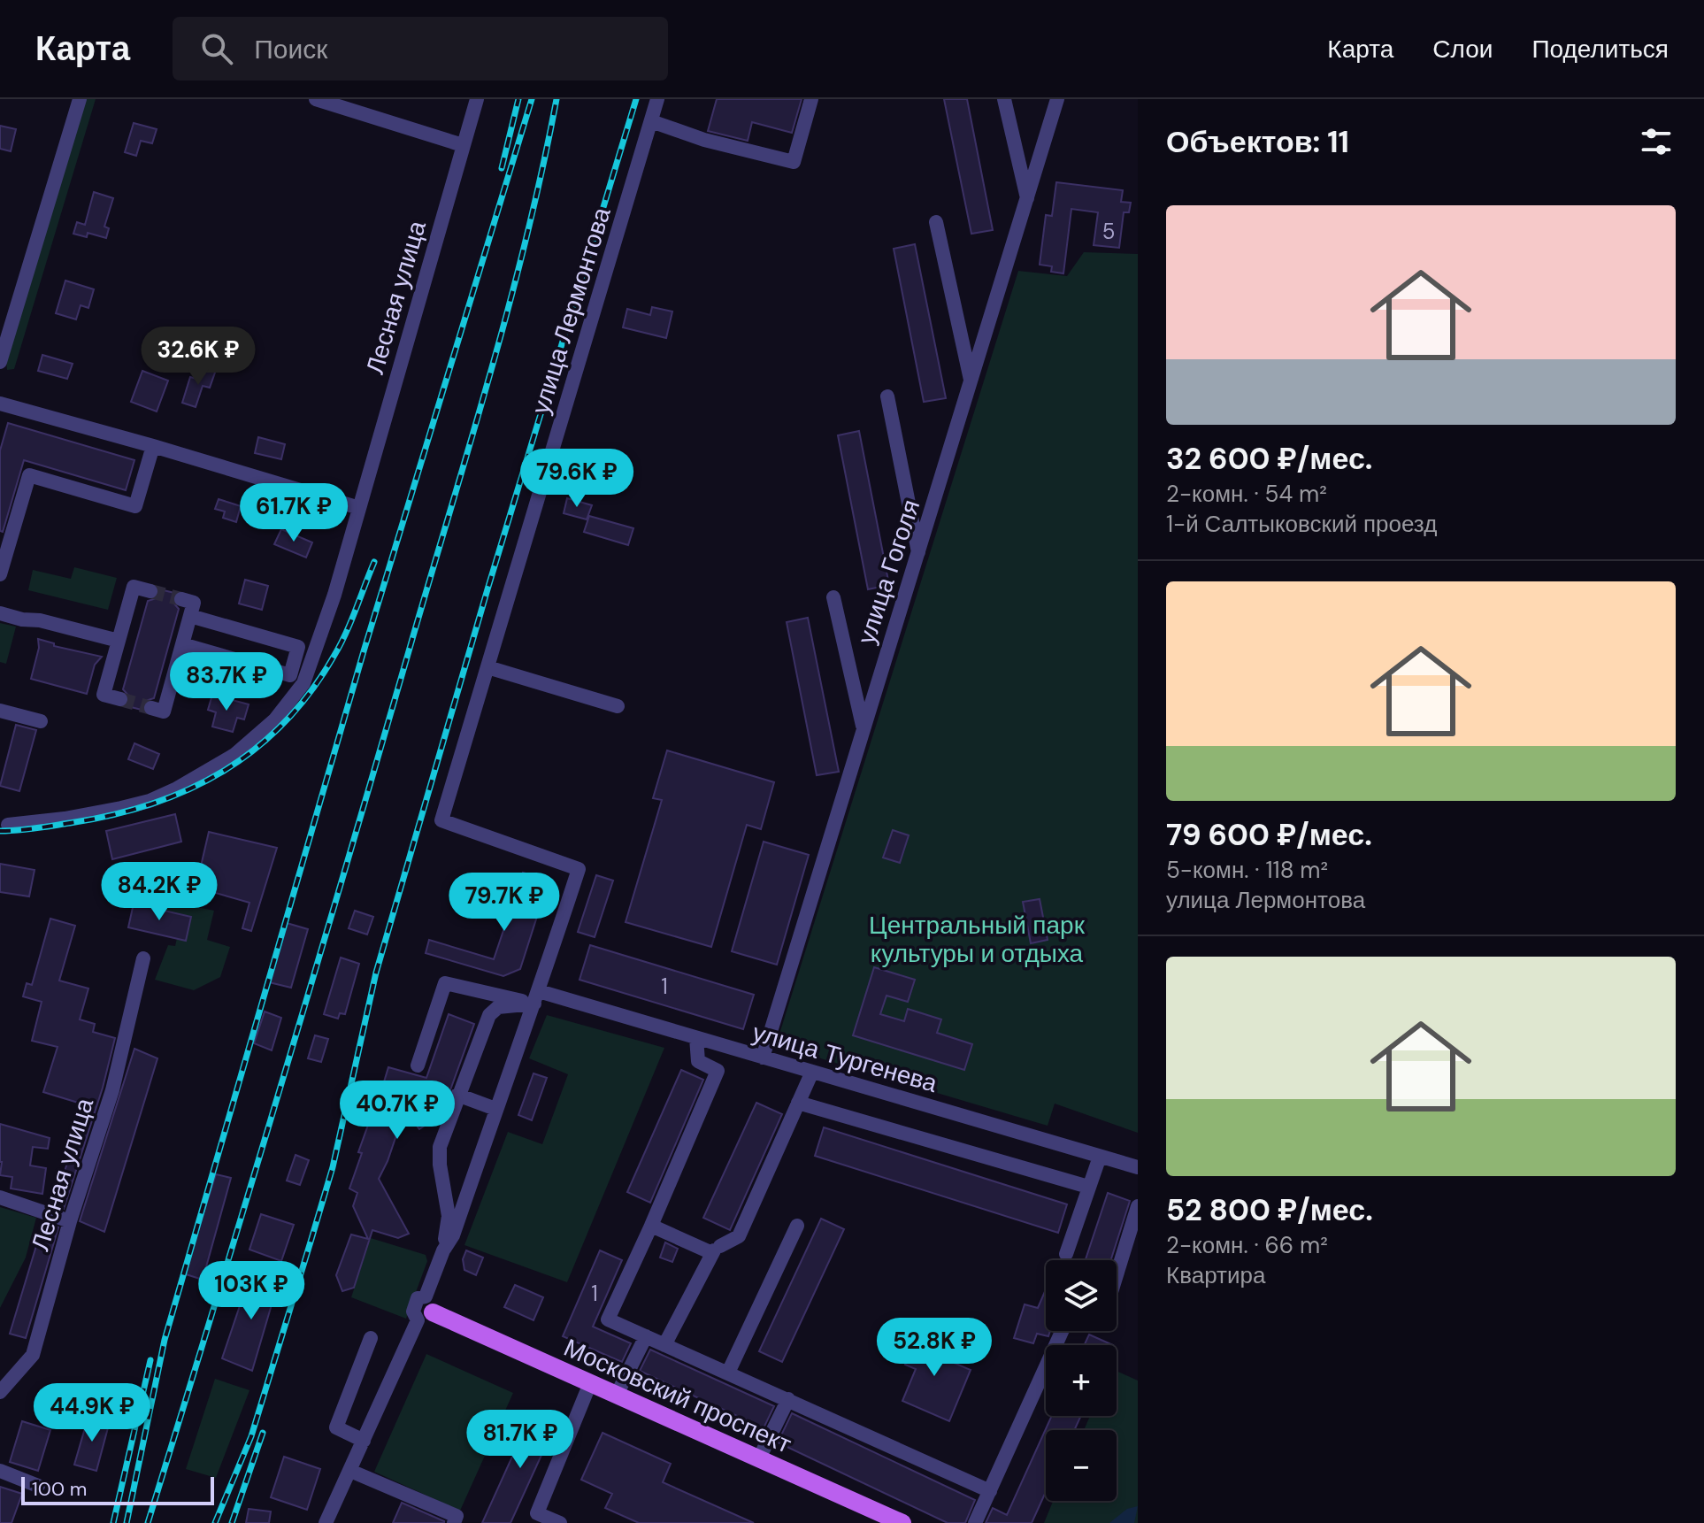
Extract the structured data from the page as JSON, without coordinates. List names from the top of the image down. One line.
{"streets":{"main road":["Московский проспект"],"street":["Лесная улица","улица Лермонтова","улица Гоголя","улица Тургенева"]},"crossings":[["улица Лермонтова","улица Тургенева"],["улица Гоголя","улица Тургенева"]],"parks":["Центральный парк культуры и отдыха"],"house_numbers":["5","1","1"],"scale_bar":"100 m","page":{"header":"Карта","search":"Поиск","nav":["Карта","Слои","Поделиться"],"heading":"Объектов: 11","list":[{"name":"32 600 ₽/мес.","note":"2-комн. · 54 m² · 1-й Салтыковский проезд"},{"name":"79 600 ₽/мес.","note":"5-комн. · 118 m² · улица Лермонтова"},{"name":"52 800 ₽/мес.","note":"2-комн. · 66 m² · Квартира"}],"price":["32.6K ₽","79.6K ₽","61.7K ₽","83.7K ₽","84.2K ₽","79.7K ₽","40.7K ₽","103K ₽","52.8K ₽","44.9K ₽","81.7K ₽"],"map_buttons":["+","−"],"scale":"100 m"}}
